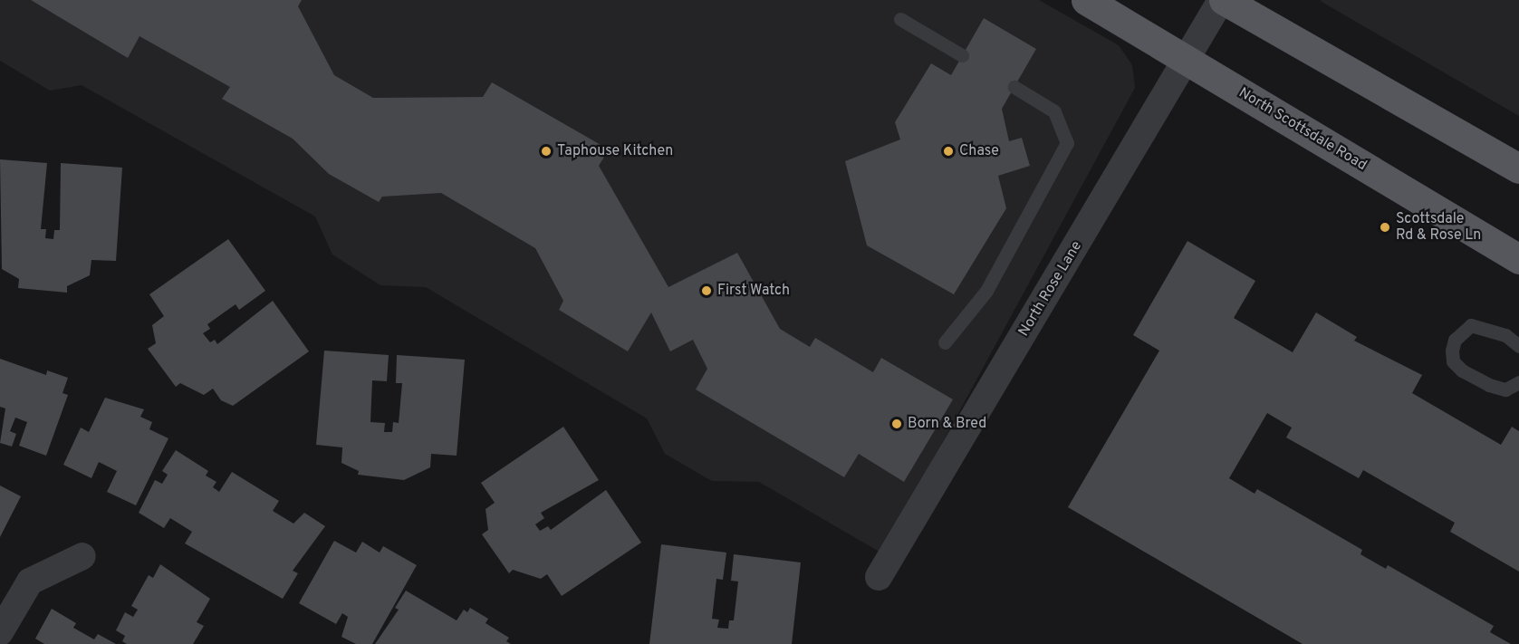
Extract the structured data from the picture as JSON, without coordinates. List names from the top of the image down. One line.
{"streets":{"main road":["North Scottsdale Road"],"street":["North Rose Lane"]},"crossings":[["North Scottsdale Road","North Rose Lane"]],"places":["Taphouse Kitchen","Chase","Scottsdale Rd & Rose Ln","First Watch","Born & Bred"]}
